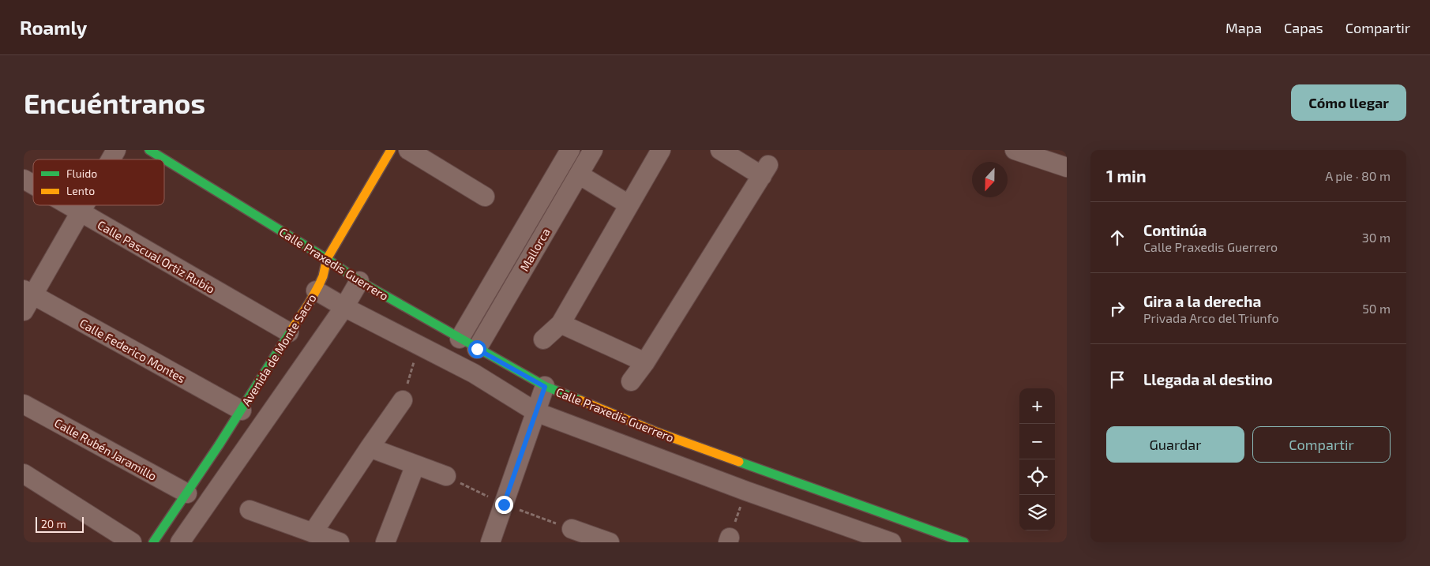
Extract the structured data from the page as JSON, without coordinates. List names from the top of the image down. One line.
{"streets":{"street":["Mallorca","Calle Pascual Ortiz Rubio","Calle Praxedis Guerrero","Avenida de Monte Sacro","Calle Federico Montes","Calle Rubén Jaramillo"]},"crossings":[["Mallorca","Calle Praxedis Guerrero"],["Calle Pascual Ortiz Rubio","Avenida de Monte Sacro"],["Calle Praxedis Guerrero","Avenida de Monte Sacro"],["Avenida de Monte Sacro","Calle Federico Montes"],["Avenida de Monte Sacro","Calle Rubén Jaramillo"]],"legend":["Fluido","Lento"],"scale_bar":"20 m","north":"bottom","page":{"header":"Roamly","nav":["Mapa","Capas","Compartir"],"buttons":["Cómo llegar",["Guardar","Compartir"]],"title":"Encuéntranos","heading":["1 min","A pie · 80 m"],"list":[["Continúa","Calle Praxedis Guerrero","30 m"],["Gira a la derecha","Privada Arco del Triunfo","50 m"],"Llegada al destino"],"map_buttons":["+","−"],"scale":"20 m"}}
